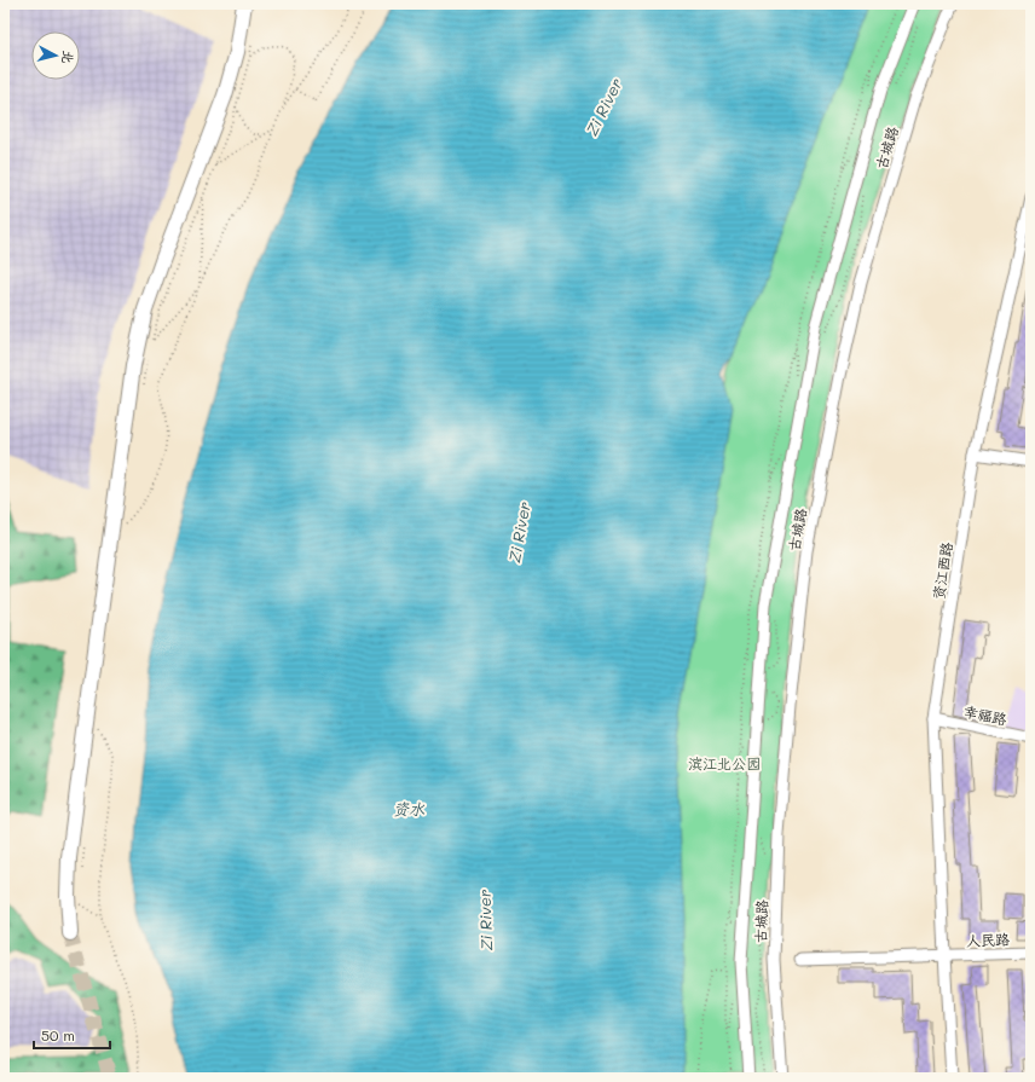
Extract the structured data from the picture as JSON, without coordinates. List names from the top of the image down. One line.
{"streets":{"street":["古城路","资江西路","幸福路","人民路"]},"crossings":[["资江西路","幸福路"],["资江西路","人民路"]],"water":["Zi River","资水"],"parks":["滨江北公园"],"scale_bar":"50 m","north":"right"}
